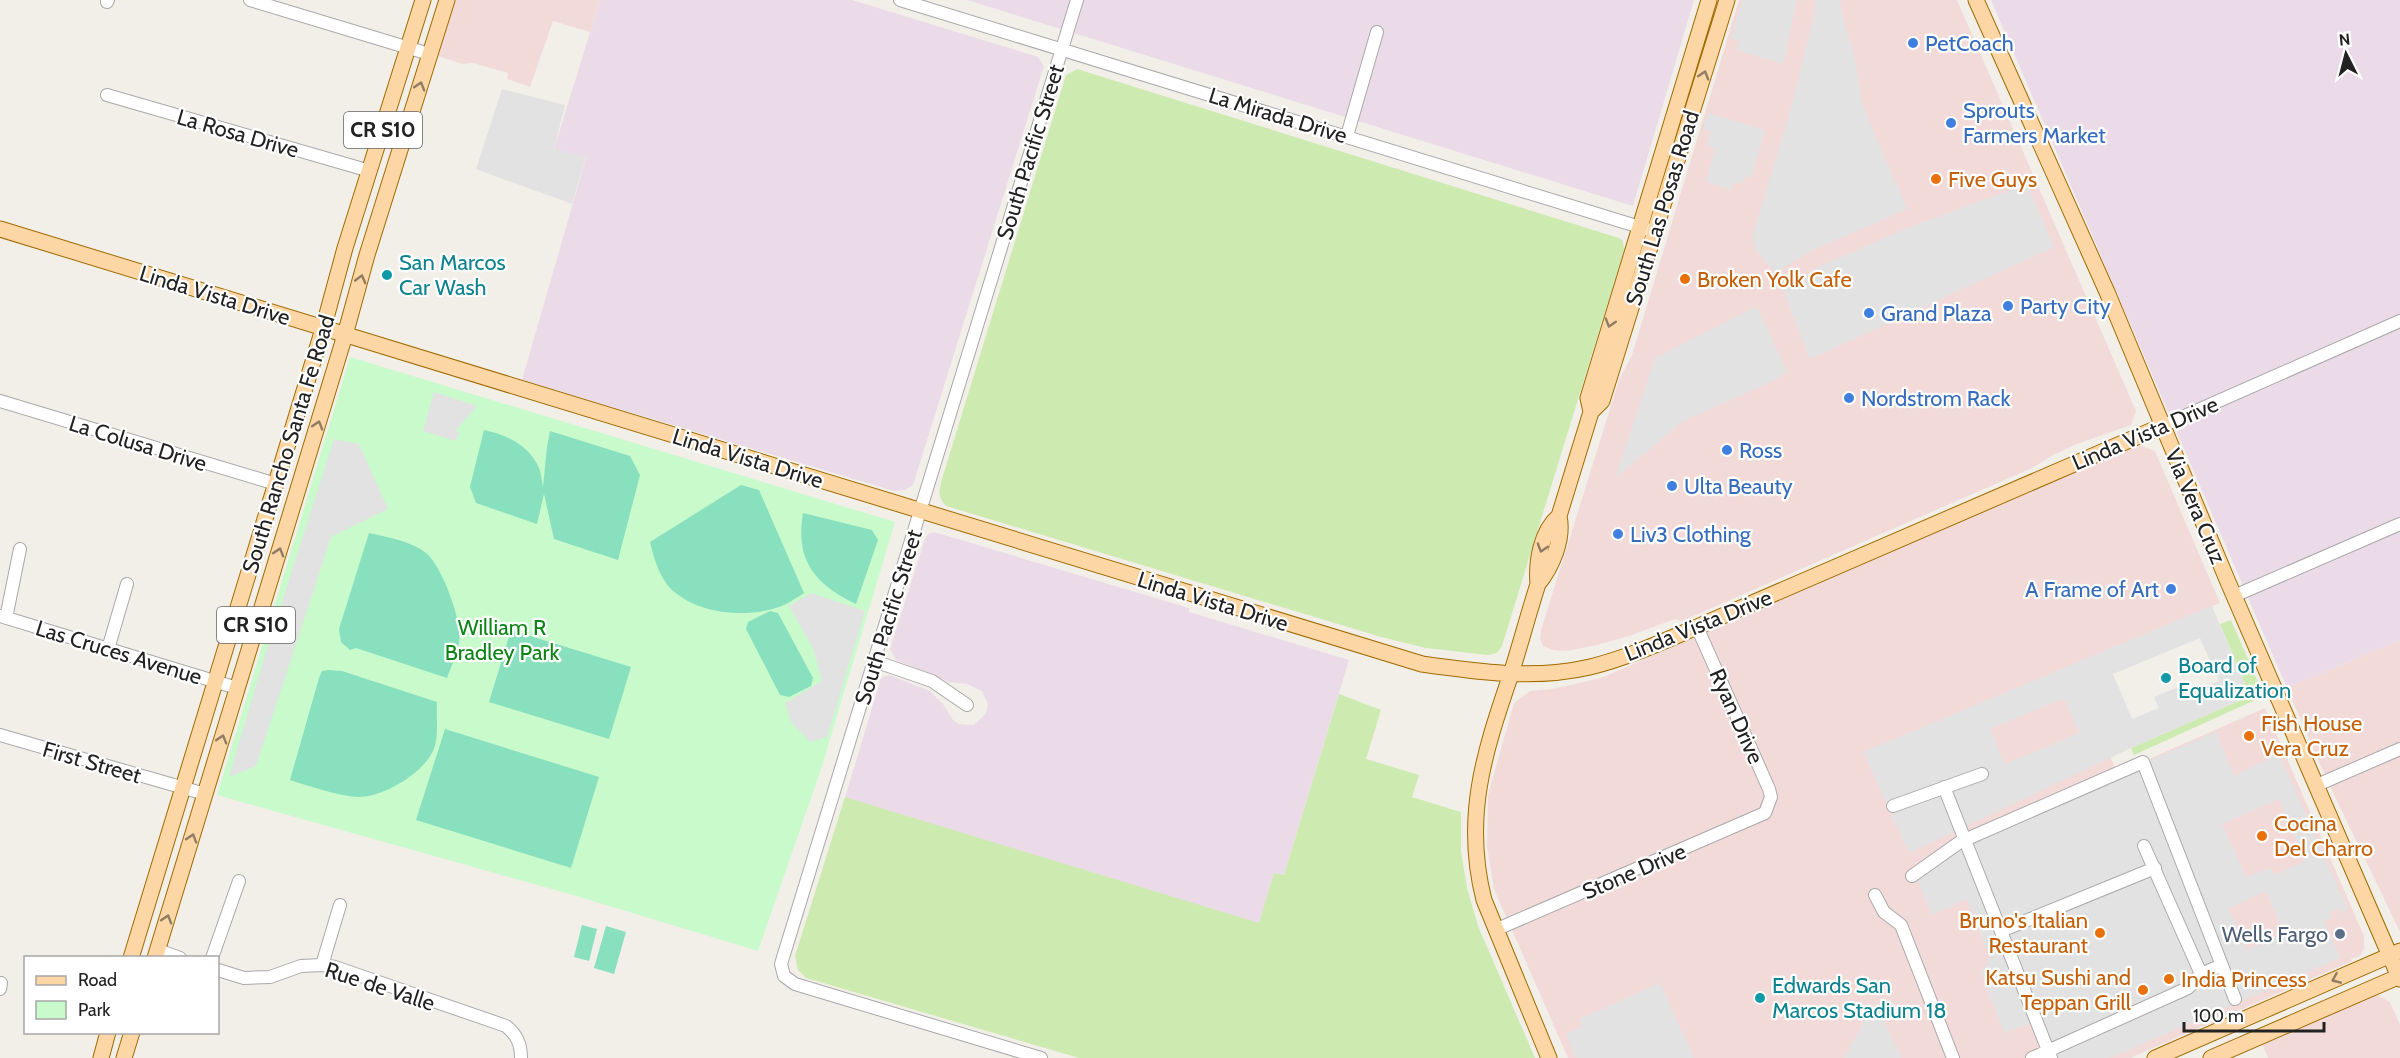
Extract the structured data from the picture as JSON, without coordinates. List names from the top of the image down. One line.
{"streets":{"main road":["CR S10","South Las Posas Road","Linda Vista Drive","South Rancho Santa Fe Road","Via Vera Cruz"],"street":["La Mirada Drive","La Rosa Drive","South Pacific Street","La Colusa Drive","Las Cruces Avenue","Ryan Drive","First Street","Stone Drive","Rue de Valle"]},"crossings":[["La Mirada Drive","South Pacific Street"],["La Mirada Drive","South Las Posas Road"],["La Rosa Drive","South Rancho Santa Fe Road"],["South Pacific Street","Linda Vista Drive"],["South Las Posas Road","Linda Vista Drive"],["South Las Posas Road","Stone Drive"],["Linda Vista Drive","South Rancho Santa Fe Road"],["Linda Vista Drive","Via Vera Cruz"],["Linda Vista Drive","Ryan Drive"],["La Colusa Drive","South Rancho Santa Fe Road"],["South Rancho Santa Fe Road","Las Cruces Avenue"],["South Rancho Santa Fe Road","First Street"],["Ryan Drive","Stone Drive"]],"parks":["William R Bradley Park"],"places":["PetCoach","Sprouts Farmers Market","Five Guys","San Marcos Car Wash","Broken Yolk Cafe","Party City","Grand Plaza","Nordstrom Rack","Ross","Ulta Beauty","Liv3 Clothing","A Frame of Art","Board of Equalization","Fish House Vera Cruz","Cocina Del Charro","Bruno's Italian Restaurant","Wells Fargo","India Princess","Katsu Sushi and Teppan Grill","Edwards San Marcos Stadium 18"],"legend":["Road","Park"],"scale_bar":"100 m","north":"top"}
